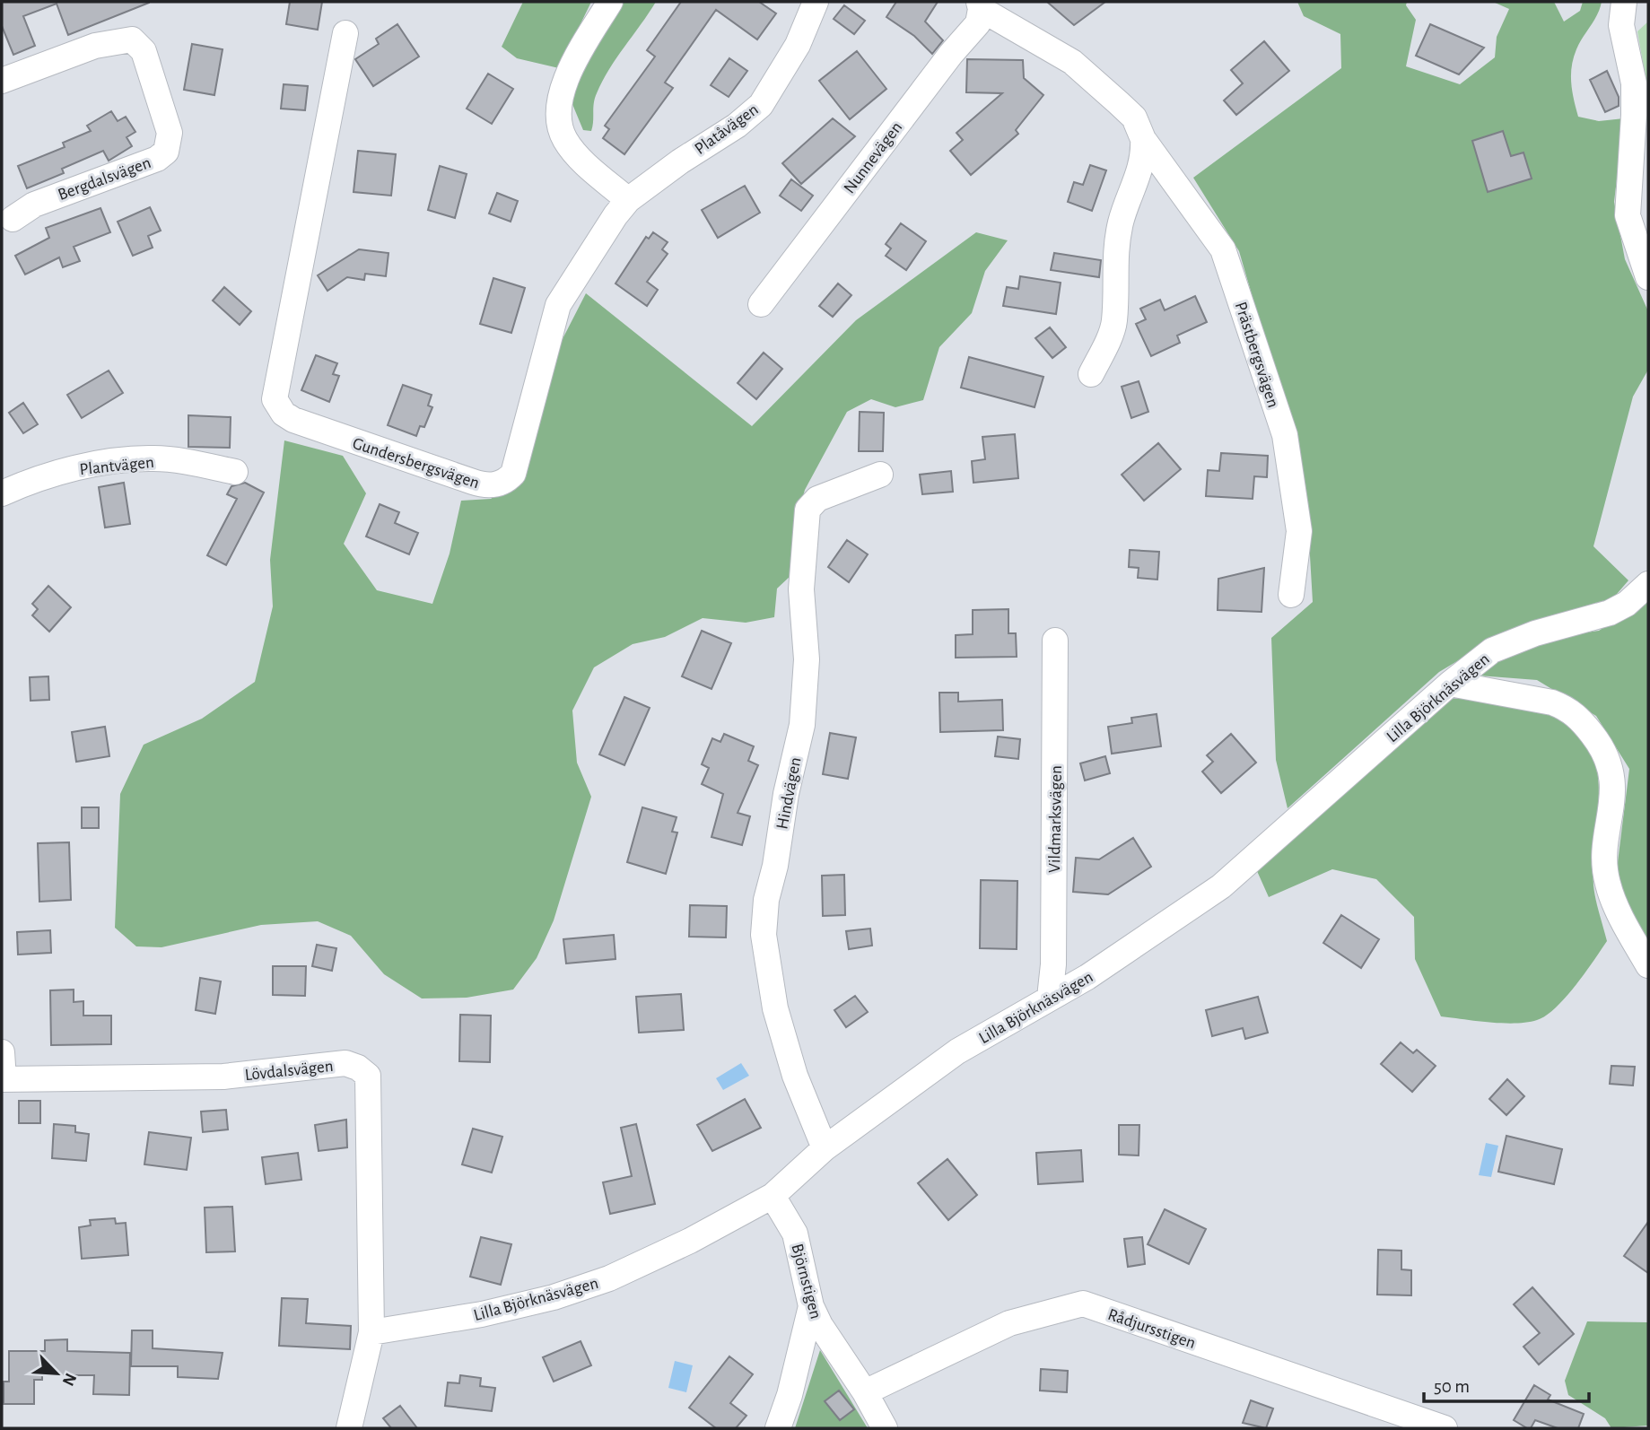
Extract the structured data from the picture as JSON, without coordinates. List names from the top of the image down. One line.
{"streets":{"street":["Platåvägen","Nunnevägen","Bergdalsvägen","Prästbergsvägen","Gundersbergsvägen","Plantvägen","Lilla Björknäsvägen","Hindvägen","Vildmarksvägen","Lövdalsvägen","Björnstigen","Rådjursstigen"]},"crossings":[["Platåvägen","Gundersbergsvägen"],["Nunnevägen","Prästbergsvägen"],["Lilla Björknäsvägen","Hindvägen"],["Lilla Björknäsvägen","Vildmarksvägen"],["Lilla Björknäsvägen","Lövdalsvägen"],["Lilla Björknäsvägen","Björnstigen"],["Björnstigen","Rådjursstigen"]],"scale_bar":"50 m","north":"bottom right"}
